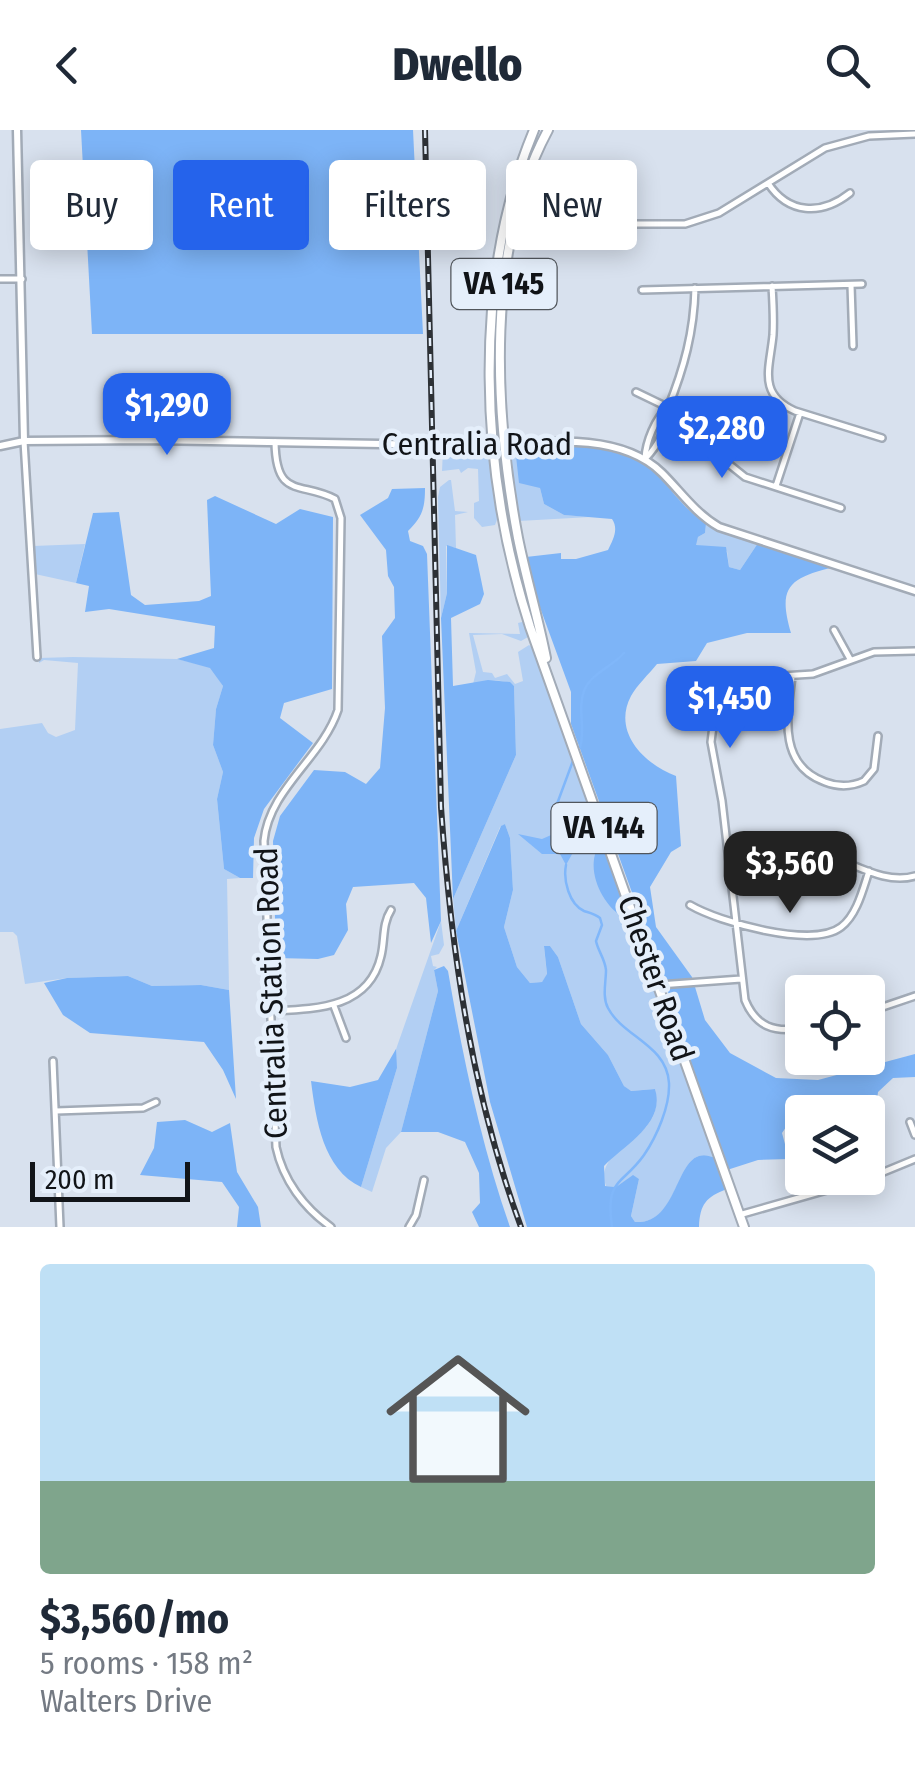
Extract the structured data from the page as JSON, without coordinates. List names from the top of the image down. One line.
{"streets":{"main road":["VA 145","Centralia Road","VA 144","Chester Road"],"street":["Centralia Station Road"]},"crossings":[["Centralia Road","Chester Road"],["Centralia Road","Centralia Station Road"]],"scale_bar":"200 m","page":{"header":"Dwello","chip":["Buy","Rent","Filters","New"],"price":["$1,290","$2,280","$1,450","$3,560"],"scale":"200 m","list":[{"name":"$3,560/mo","note":"5 rooms · 158 m² · Walters Drive"}]}}
